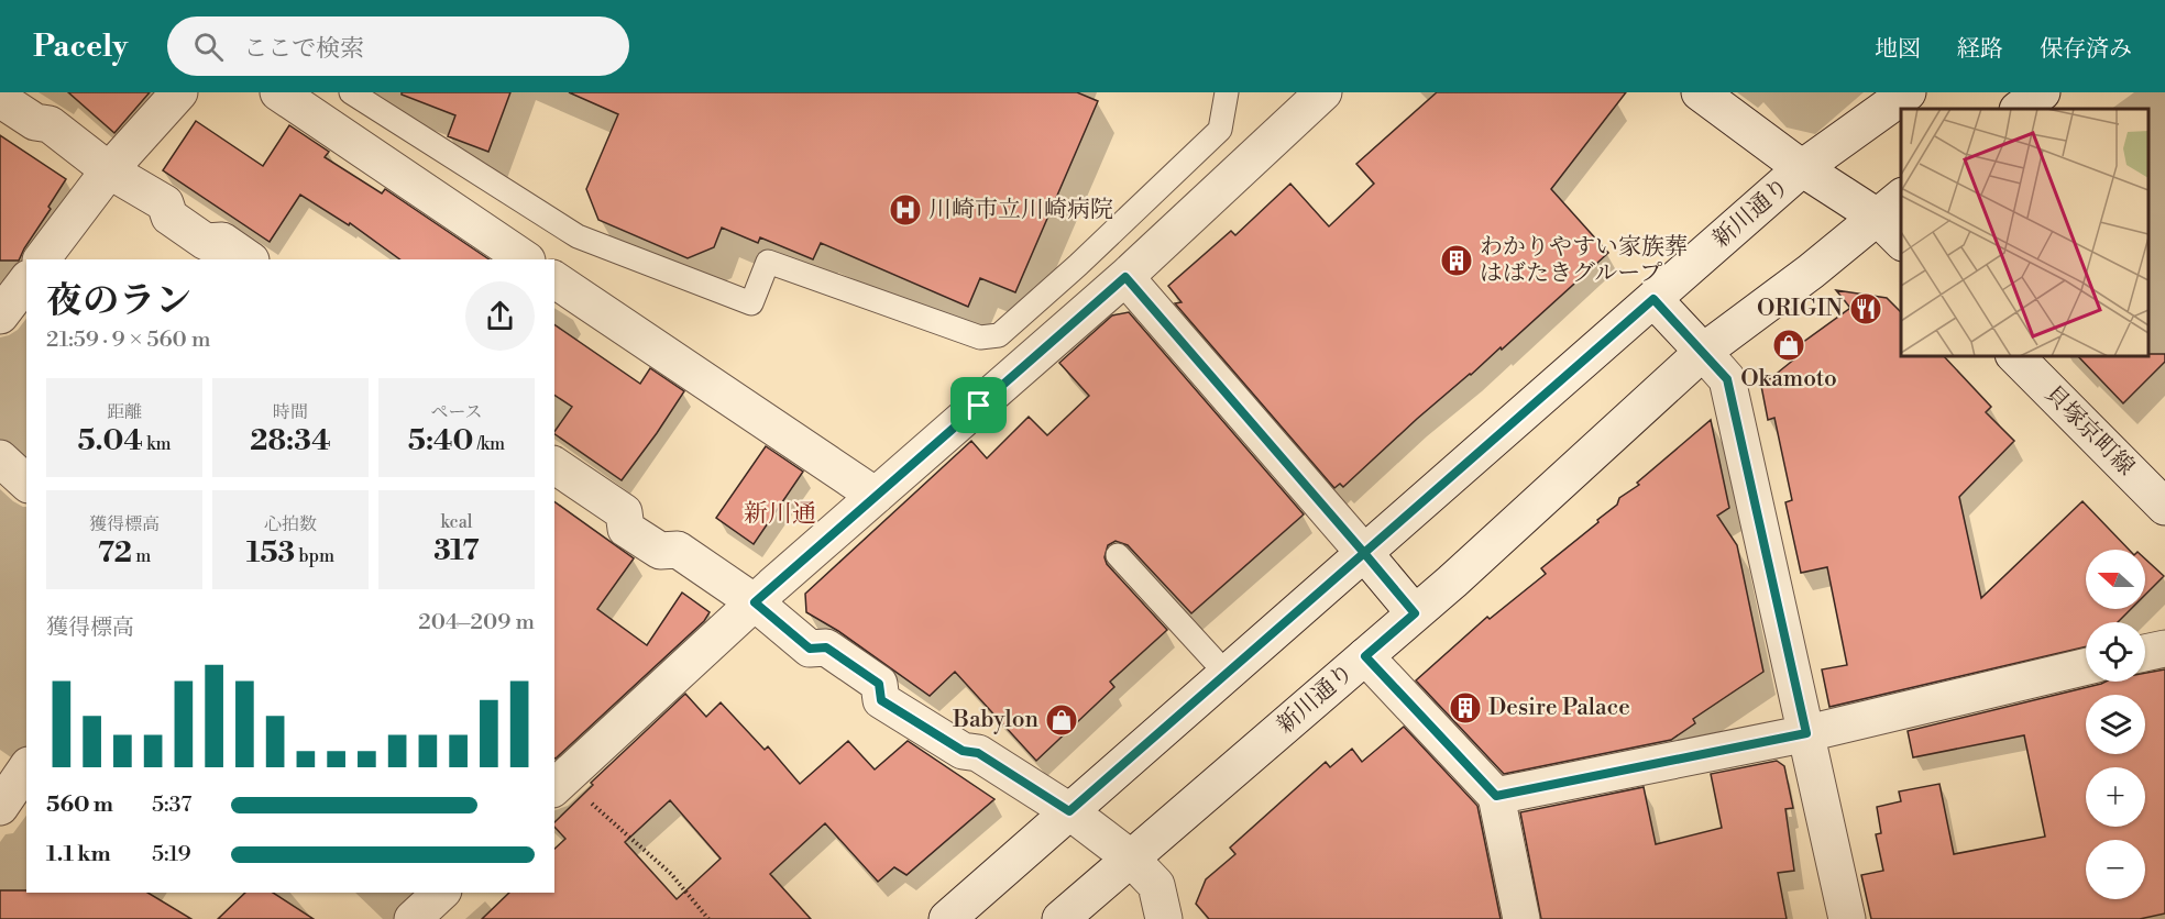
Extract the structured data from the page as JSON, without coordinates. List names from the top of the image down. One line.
{"streets":{"street":["新川通り","貝塚京町線"]},"districts":["新川通"],"places":{"hospital":["川崎市立川崎病院"],"building":["わかりやすい家族葬 はばたきグループ","Desire Palace"],"restaurant":["ORIGIN"],"shop":["Okamoto","Babylon"]},"north":"left","page":{"header":"Pacely","search":"ここで検索","nav":["地図","経路","保存済み"],"heading":["夜のラン","21:59 · 9 × 560 m"],"stats":[["距離","5.04 km"],["時間","28:34"],["ペース","5:40 /km"],["獲得標高","72 m"],["心拍数","153 bpm"],["kcal","317"]],"map_buttons":["+","−"],"chart":["獲得標高","204–209 m"],"list":[{"name":"560 m","note":"5:37"},{"name":"1.1 km","note":"5:19"}]}}
